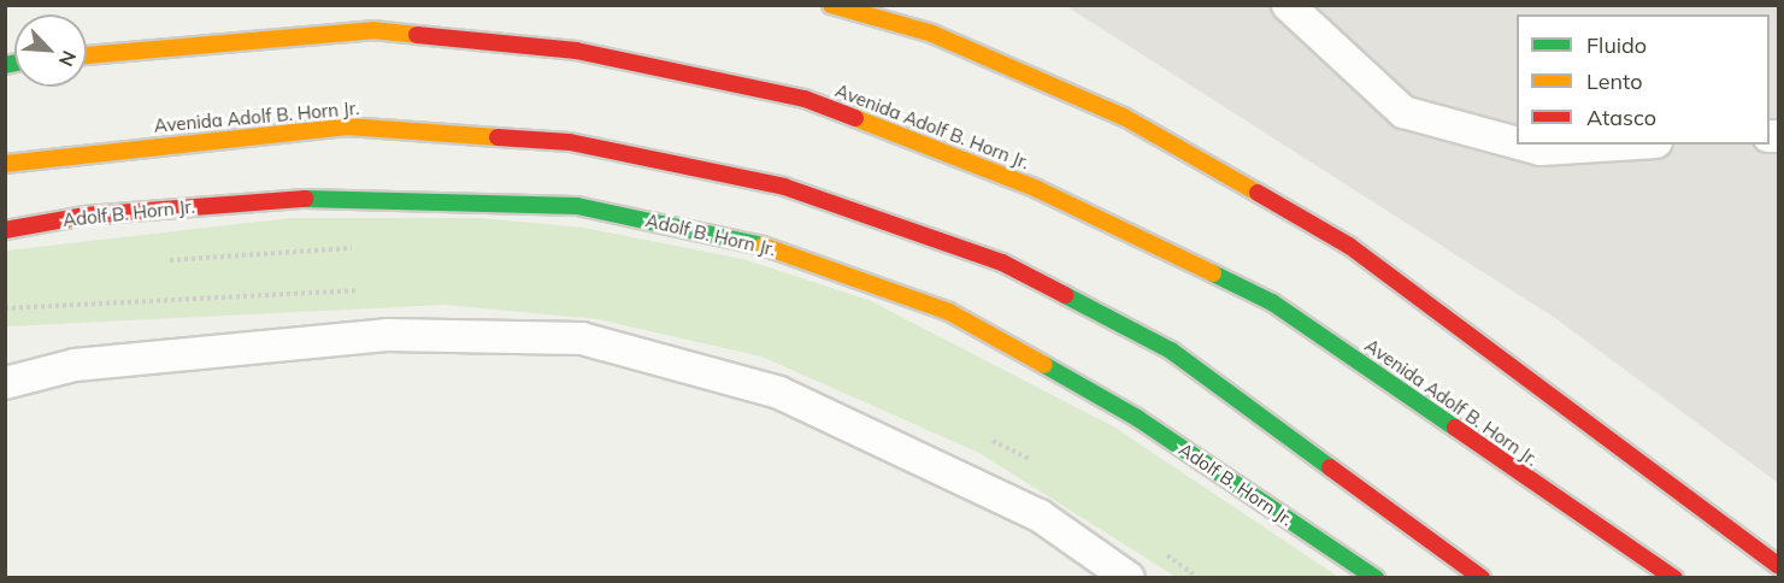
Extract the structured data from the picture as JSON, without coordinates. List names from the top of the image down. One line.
{"streets":{"main road":["Avenida Adolf B. Horn Jr.","Adolf B. Horn Jr."]},"legend":["Fluido","Lento","Atasco"],"north":"bottom right"}
